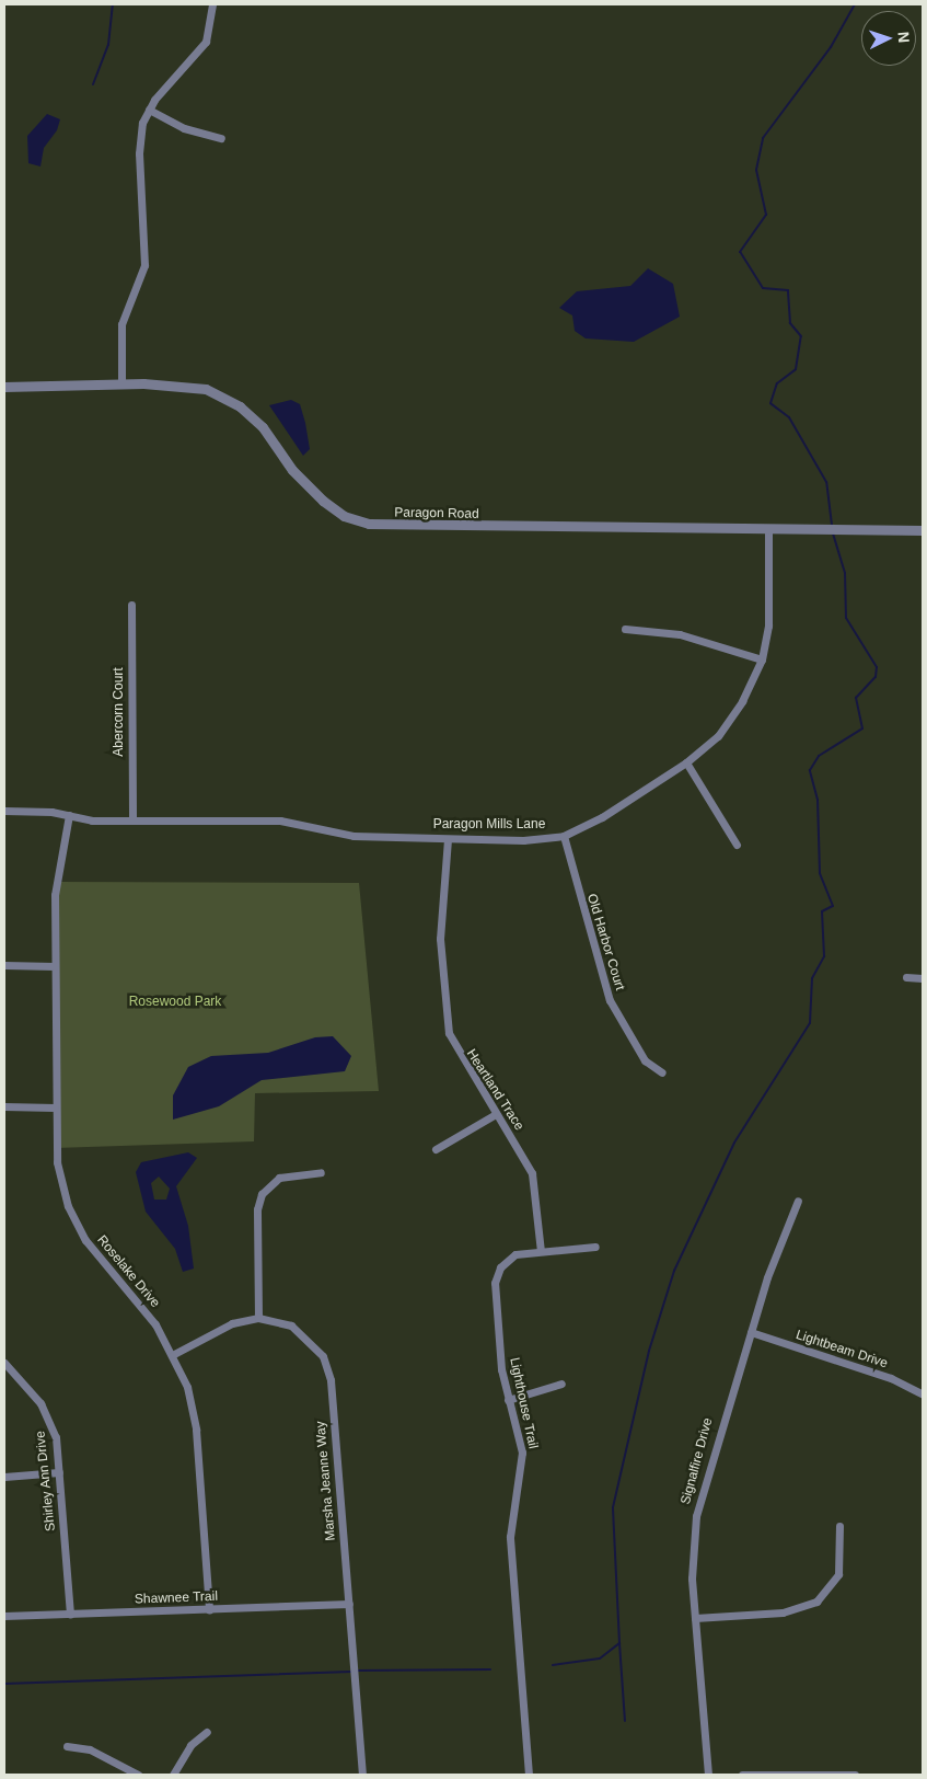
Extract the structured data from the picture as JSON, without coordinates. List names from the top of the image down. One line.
{"streets":{"street":["Paragon Road","Abercorn Court","Paragon Mills Lane","Old Harbor Court","Heartland Trace","Roselake Drive","Lightbeam Drive","Lighthouse Trail","Signalfire Drive","Shirley Ann Drive","Marsha Jeanne Way","Shawnee Trail"]},"crossings":[["Paragon Road","Paragon Mills Lane"],["Abercorn Court","Paragon Mills Lane"],["Paragon Mills Lane","Old Harbor Court"],["Paragon Mills Lane","Heartland Trace"],["Paragon Mills Lane","Roselake Drive"],["Heartland Trace","Lighthouse Trail"],["Roselake Drive","Marsha Jeanne Way"],["Roselake Drive","Shawnee Trail"],["Lightbeam Drive","Signalfire Drive"],["Shirley Ann Drive","Shawnee Trail"],["Marsha Jeanne Way","Shawnee Trail"]],"parks":["Rosewood Park"],"north":"right"}
